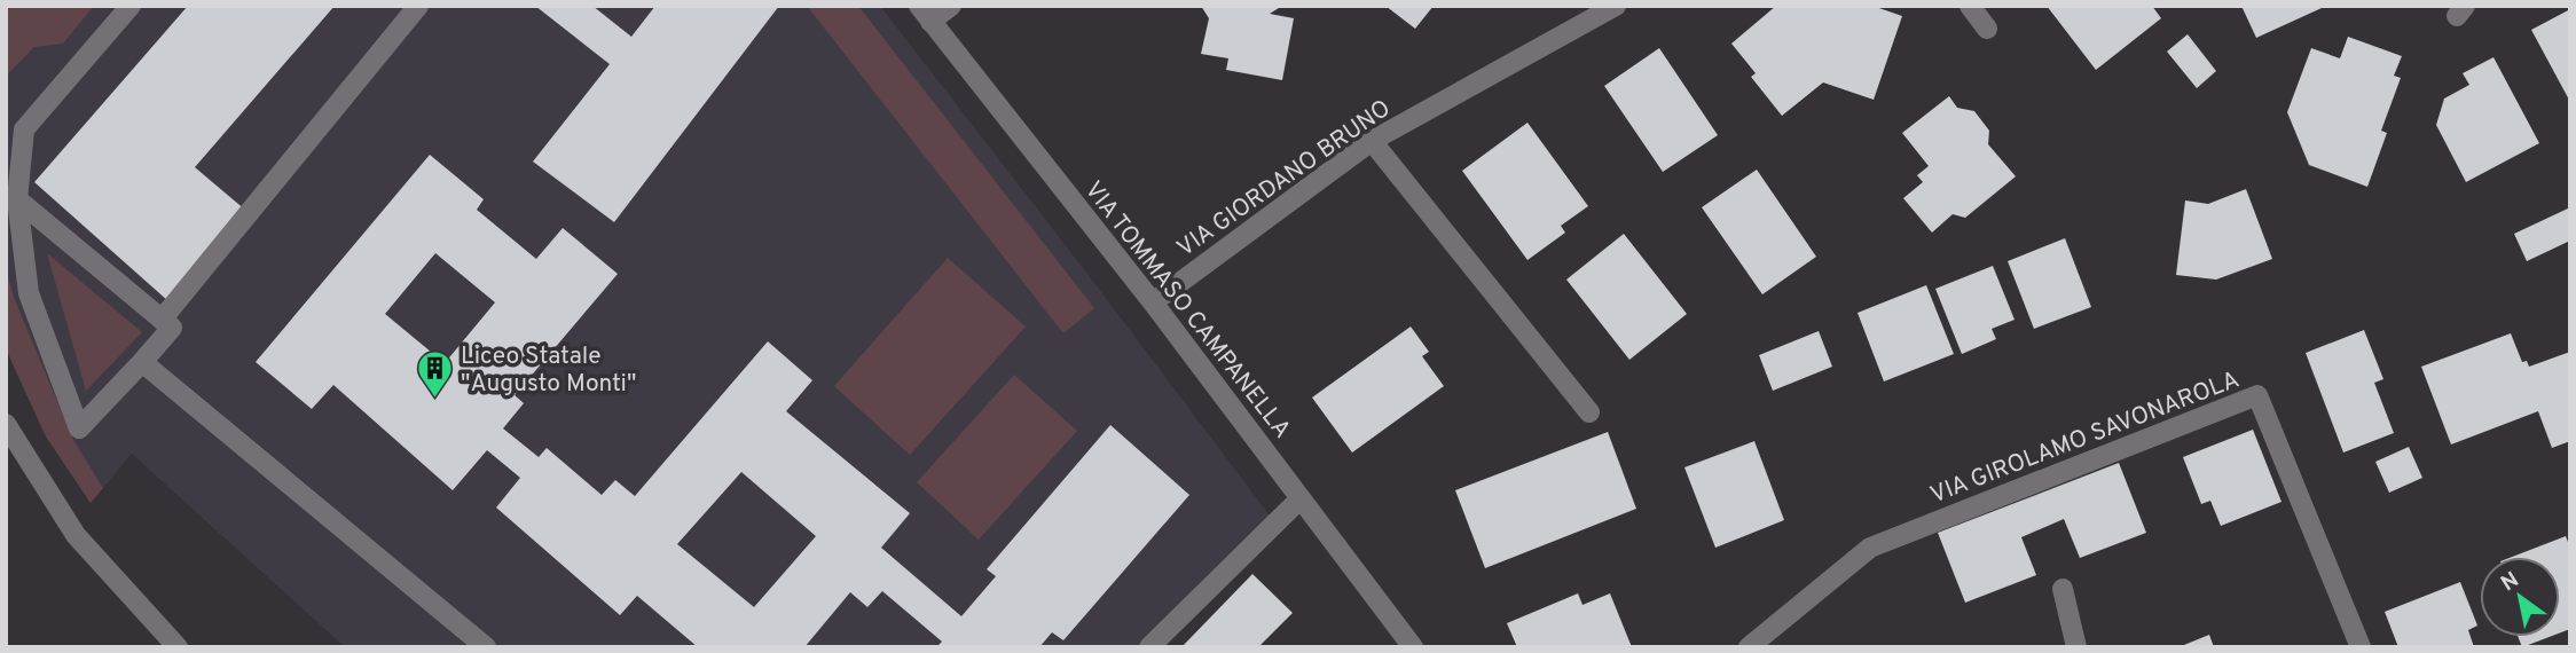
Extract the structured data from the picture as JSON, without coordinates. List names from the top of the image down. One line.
{"streets":{"street":["VIA GIORDANO BRUNO","VIA TOMMASO CAMPANELLA","VIA GIROLAMO SAVONAROLA"]},"crossings":[["VIA GIORDANO BRUNO","VIA TOMMASO CAMPANELLA"]],"places":{"building":["Liceo Statale \"Augusto Monti\""]},"north":"top left"}
